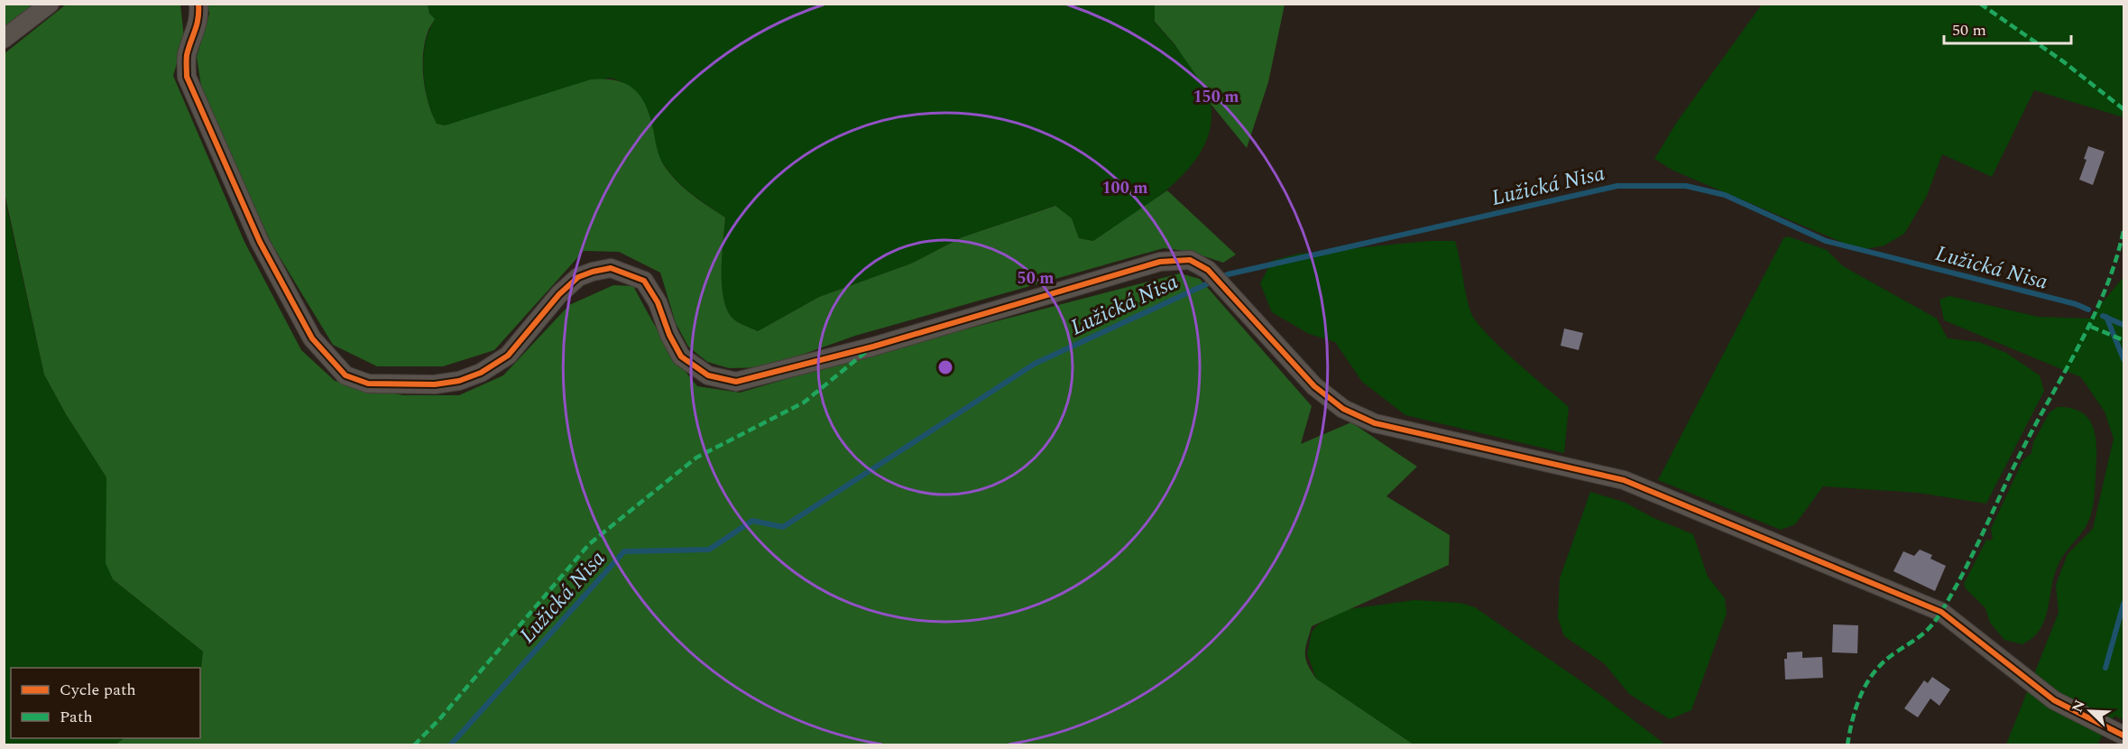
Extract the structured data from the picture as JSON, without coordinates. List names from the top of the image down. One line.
{"water":["Lužická Nisa"],"legend":["Cycle path","Path"],"scale_bar":"50 m","north":"top left","rings":["150 m","100 m","50 m"]}
